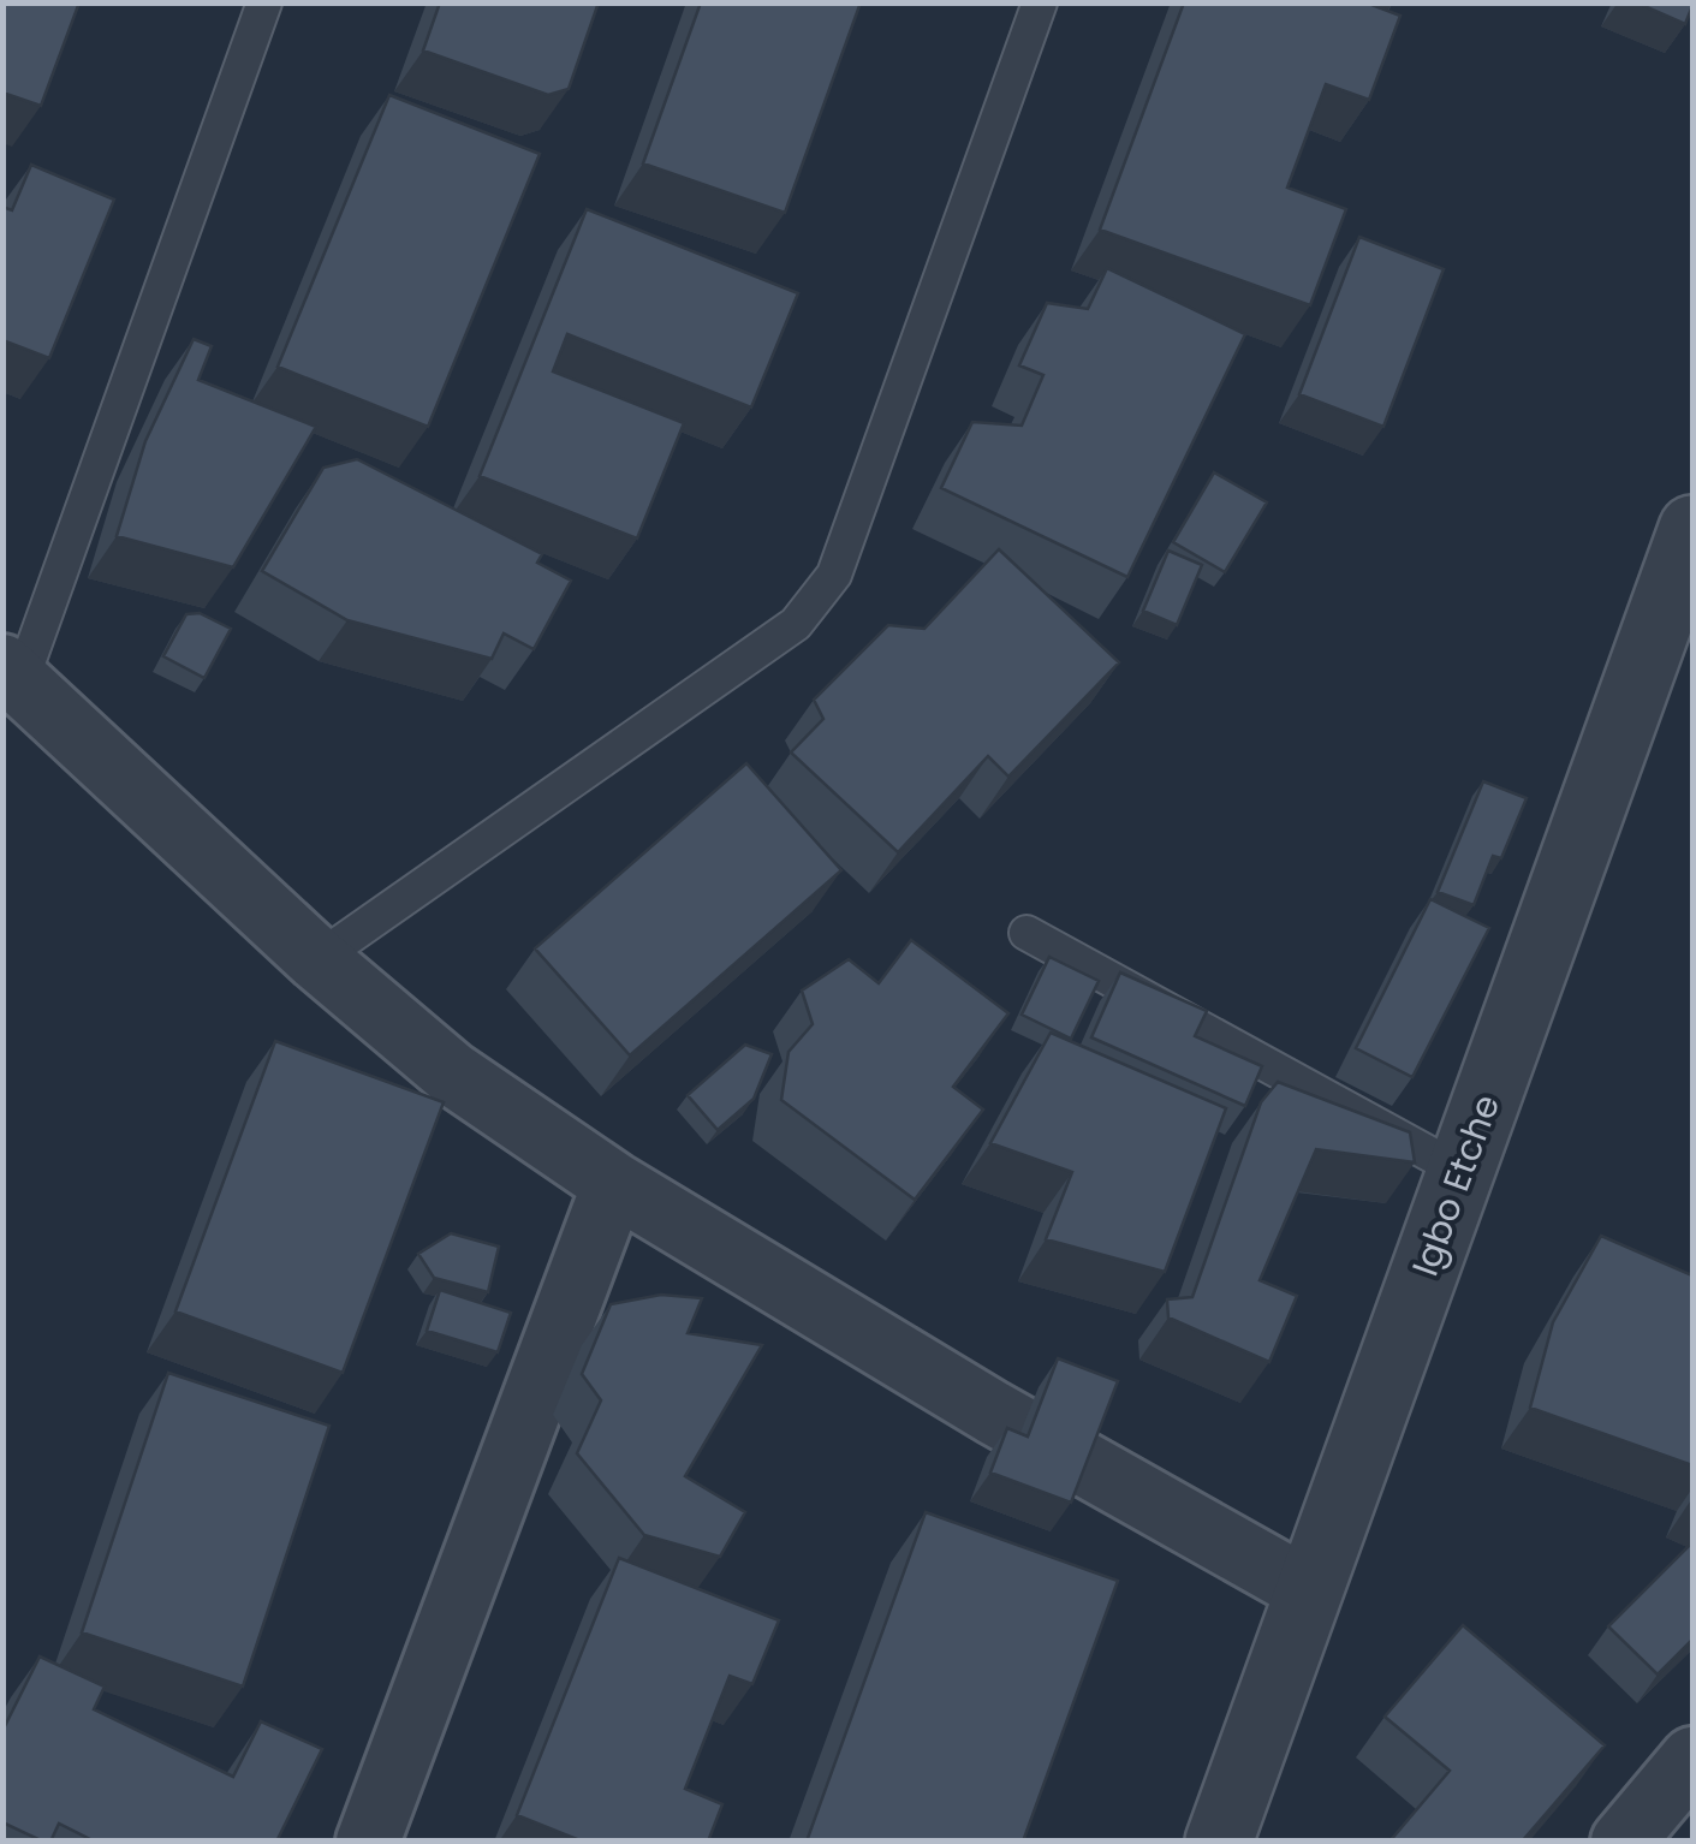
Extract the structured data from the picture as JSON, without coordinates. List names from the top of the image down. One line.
{"streets":{"street":["Igbo Etche"]}}
